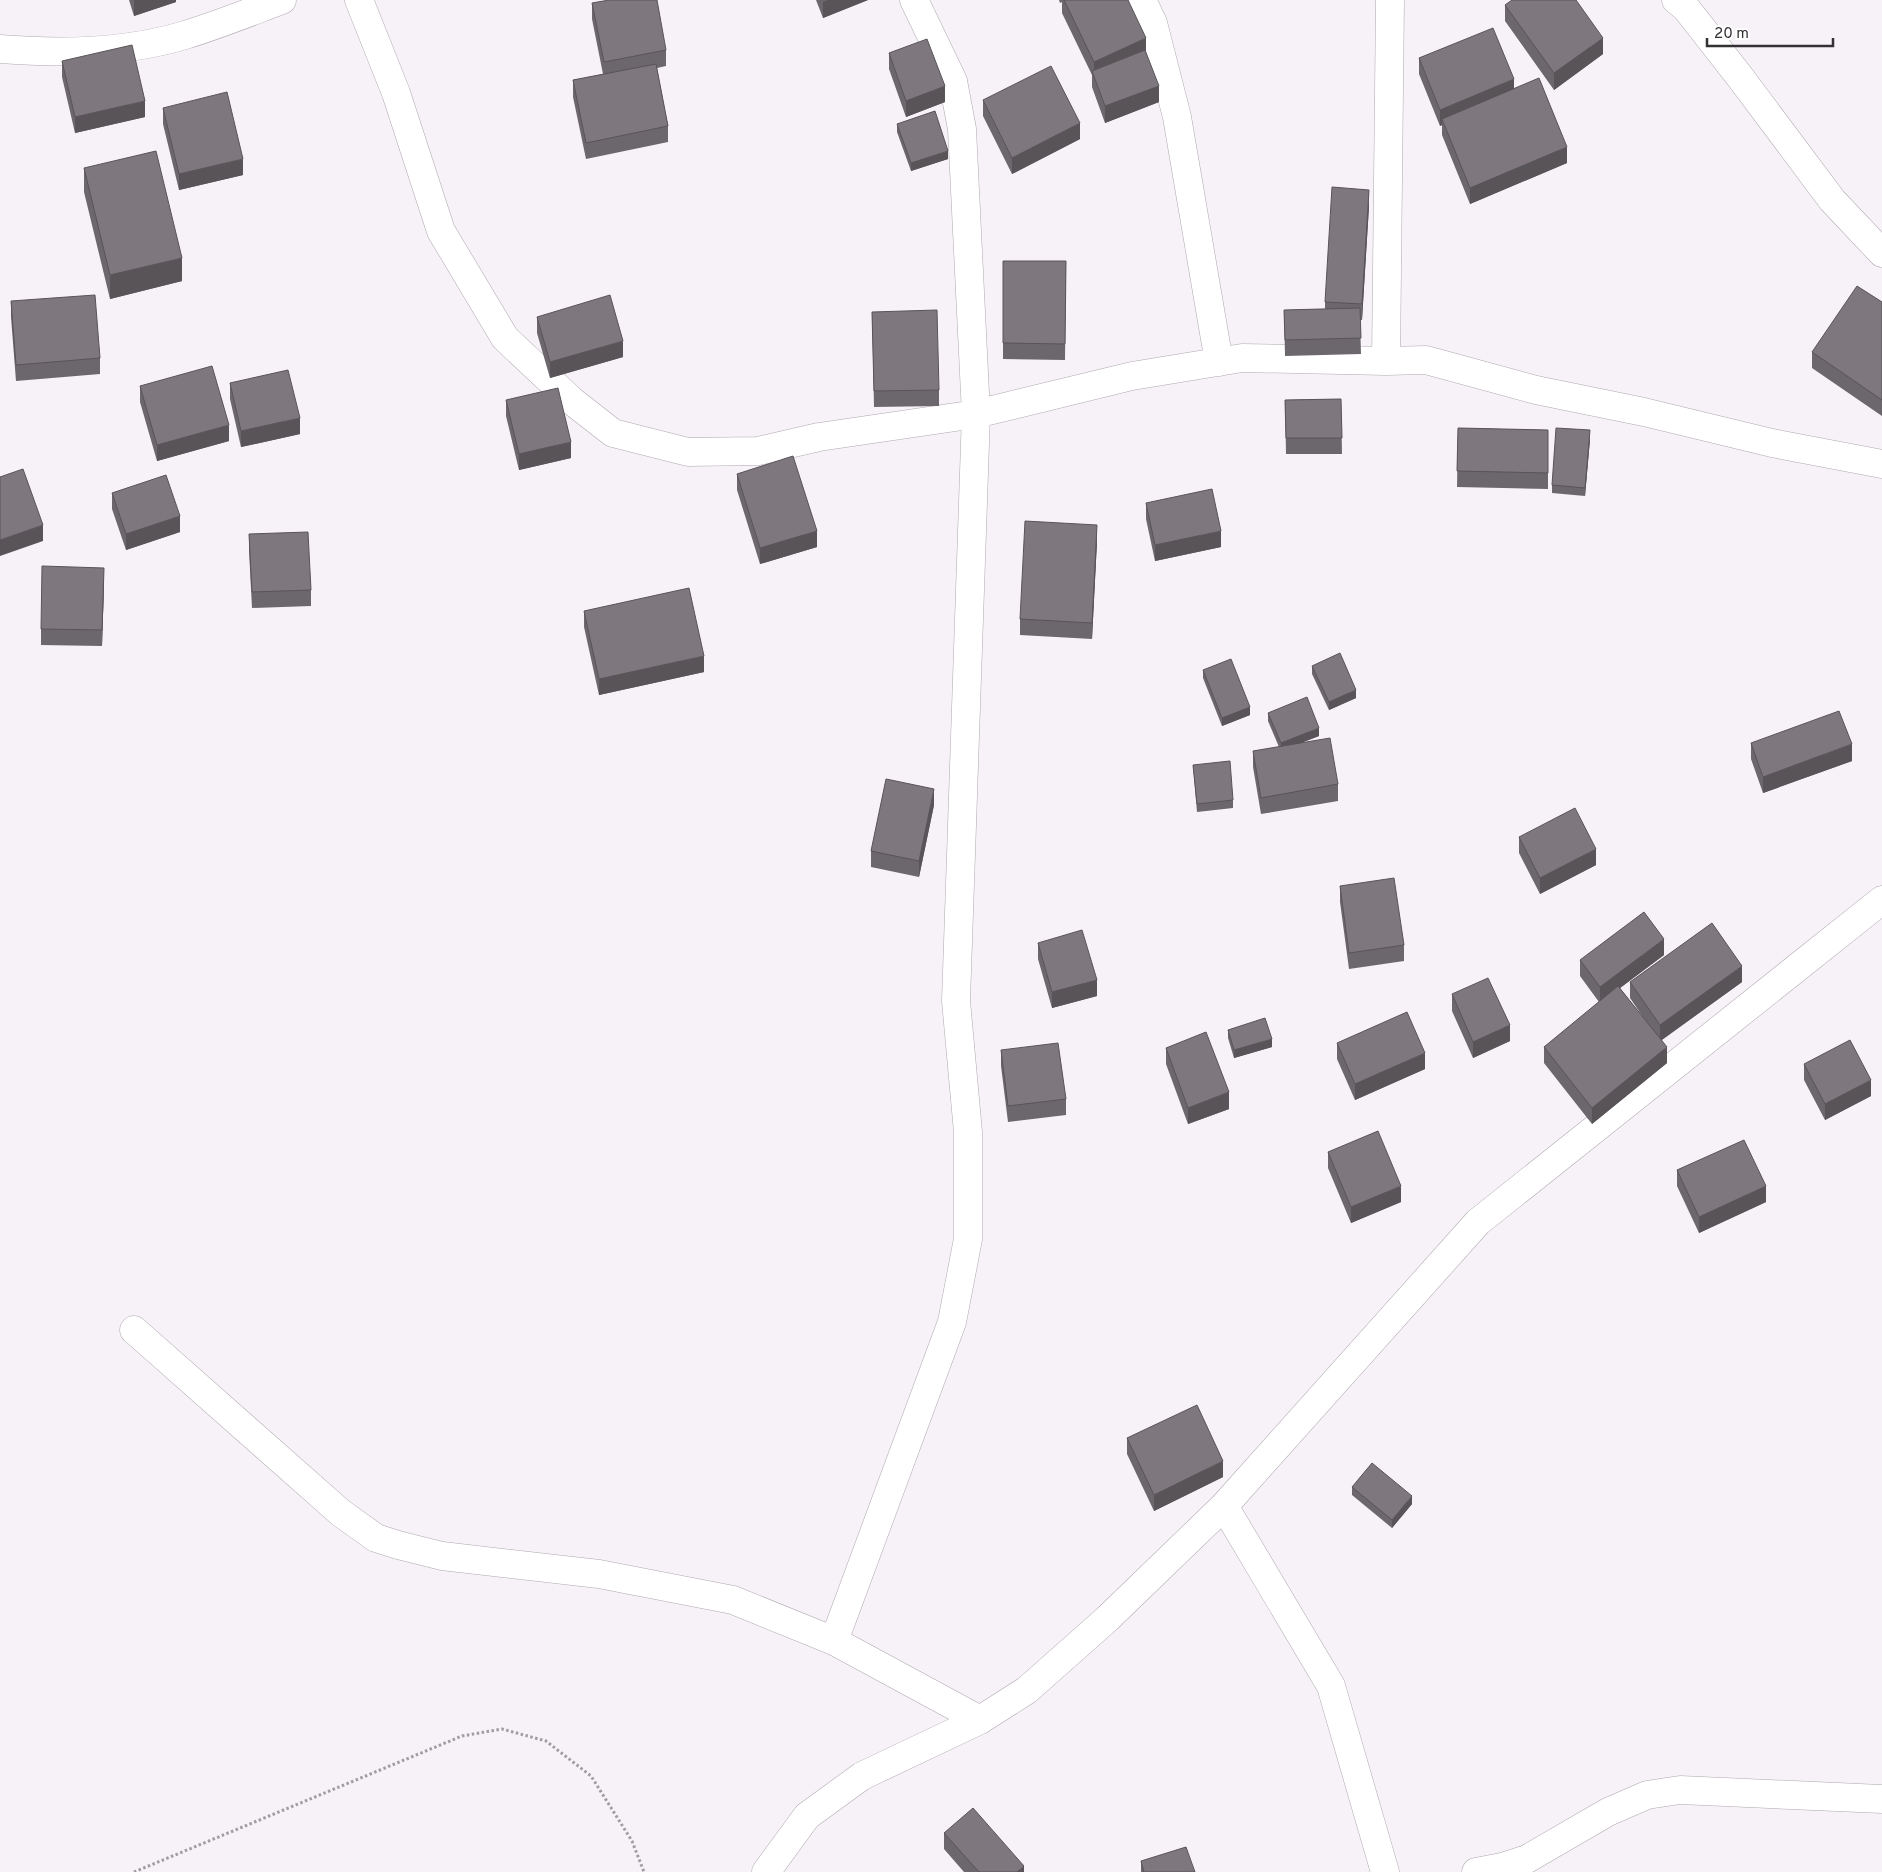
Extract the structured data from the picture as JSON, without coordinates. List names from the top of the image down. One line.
{"scale_bar":"20 m"}
